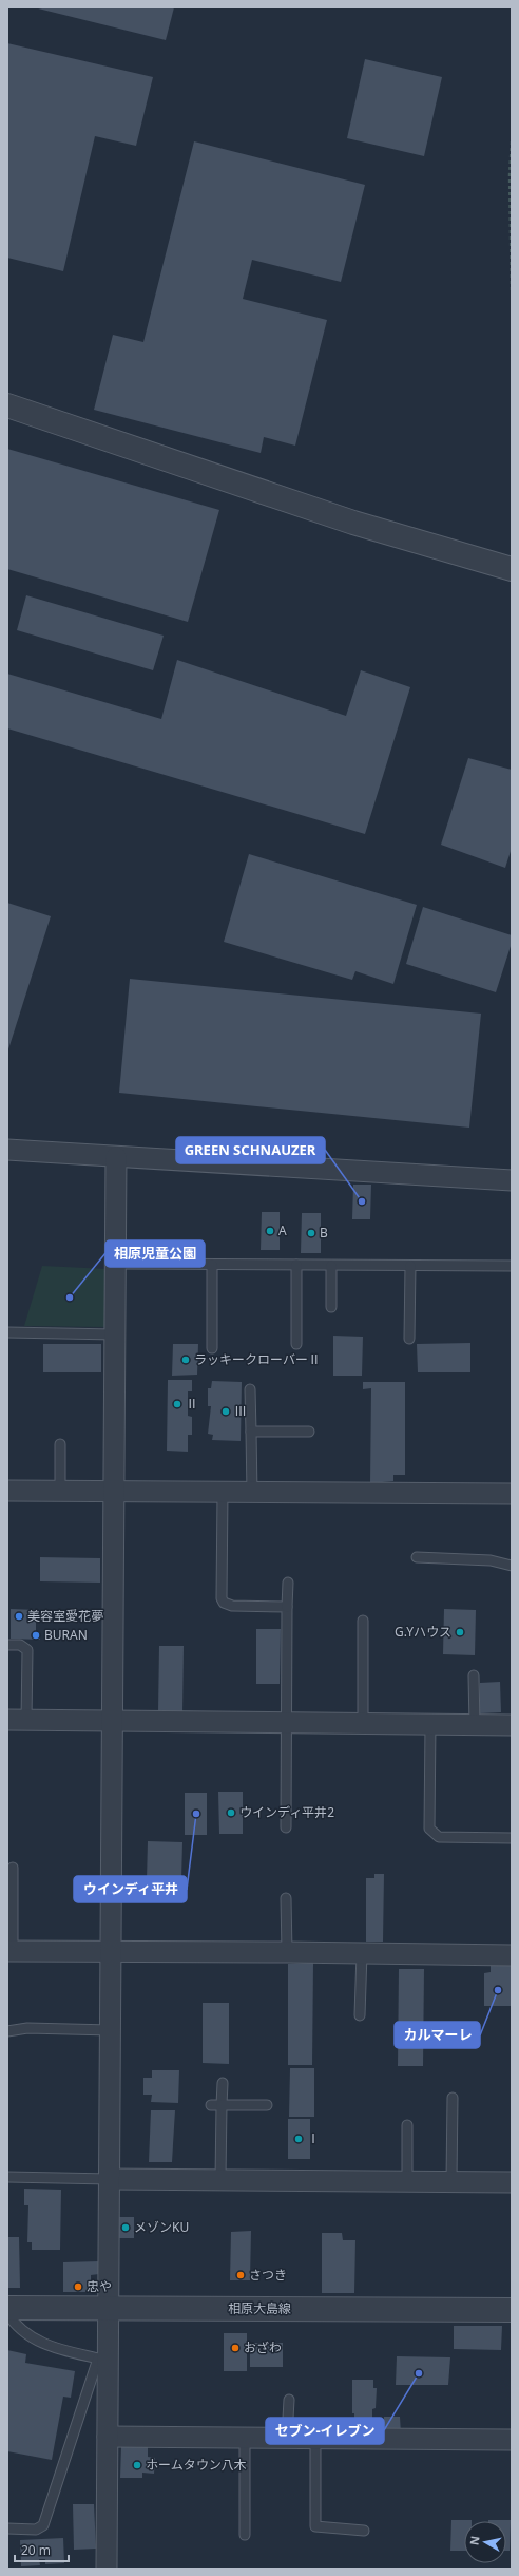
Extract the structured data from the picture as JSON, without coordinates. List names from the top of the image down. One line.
{"streets":{"street":["相原大島線"]},"places":["GREEN SCHNAUZER","A","B","相原児童公園","ラッキークローバーⅡ","Ⅱ","Ⅲ","美容室愛花夢","G.Yハウス","BURAN","ウインディ平井2","ウインディ平井","カルマーレ","Ⅰ","メゾンKU","さつき","忠や","おざわ","セブン-イレブン","ホームタウン八木"],"scale_bar":"20 m","north":"left"}
